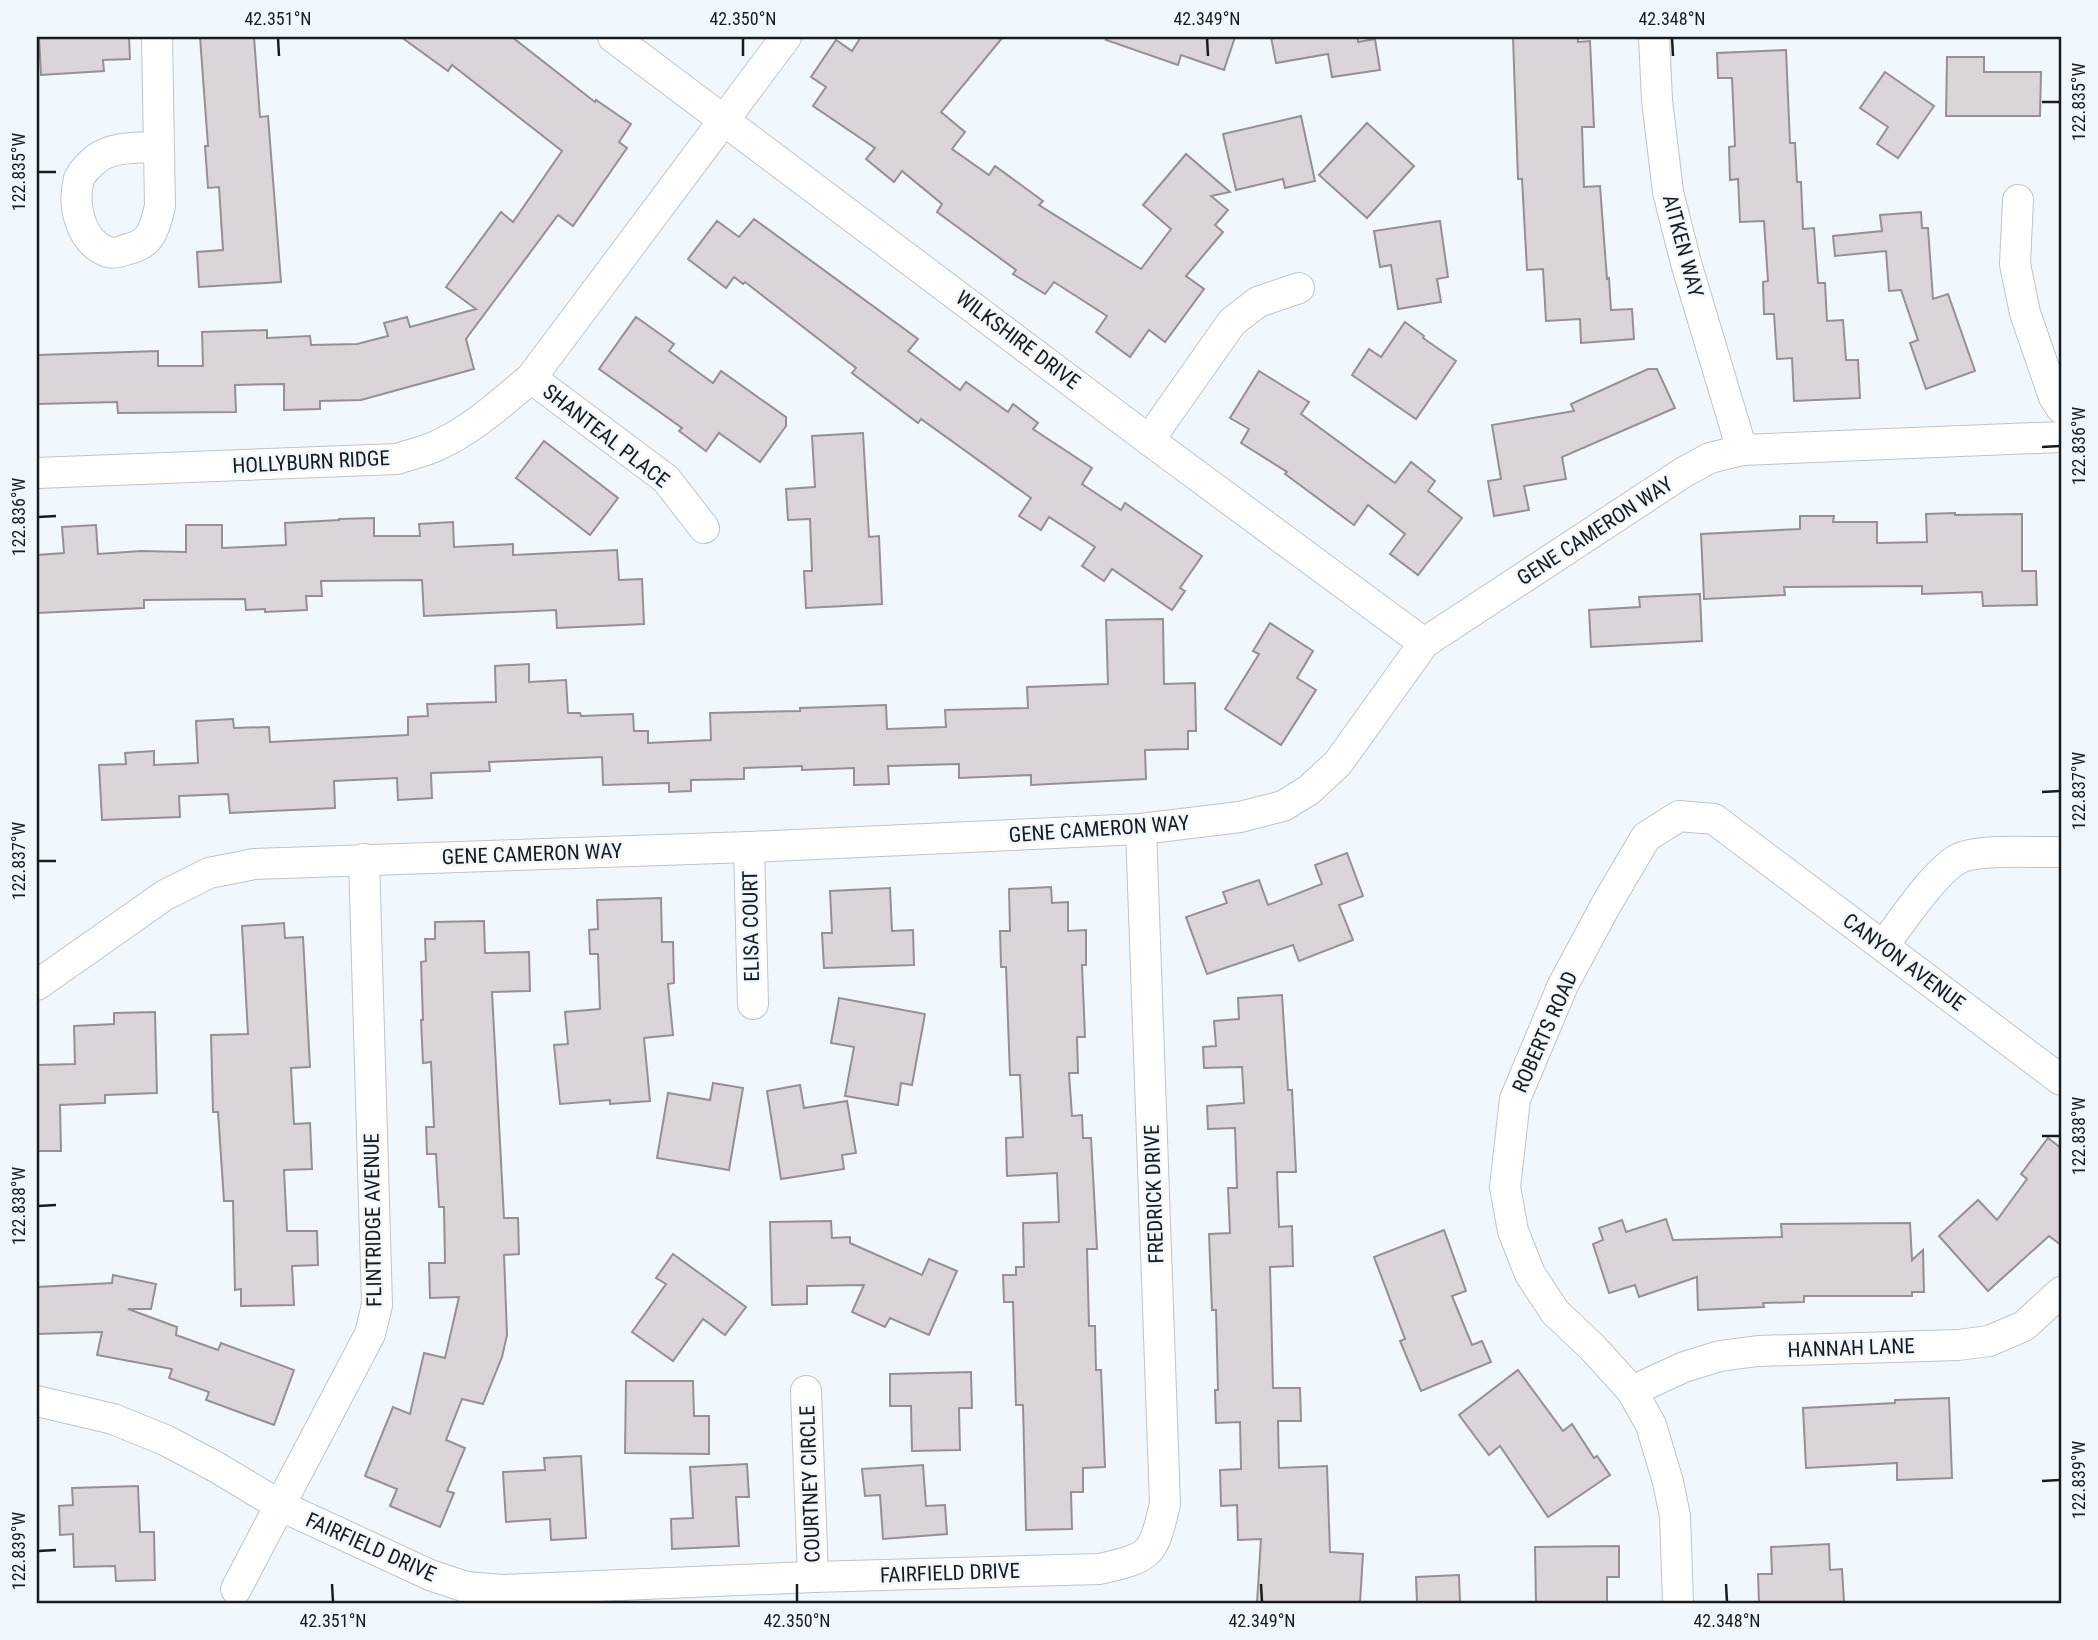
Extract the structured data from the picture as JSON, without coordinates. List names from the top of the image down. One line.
{"streets":{"street":["AITKEN WAY","WILKSHIRE DRIVE","SHANTEAL PLACE","HOLLYBURN RIDGE","GENE CAMERON WAY","ELISA COURT","CANYON AVENUE","ROBERTS ROAD","FREDRICK DRIVE","FLINTRIDGE AVENUE","HANNAH LANE","COURTNEY CIRCLE","FAIRFIELD DRIVE"]},"crossings":[["AITKEN WAY","GENE CAMERON WAY"],["WILKSHIRE DRIVE","HOLLYBURN RIDGE"],["WILKSHIRE DRIVE","GENE CAMERON WAY"],["SHANTEAL PLACE","HOLLYBURN RIDGE"],["GENE CAMERON WAY","ELISA COURT"],["GENE CAMERON WAY","FREDRICK DRIVE"],["GENE CAMERON WAY","FLINTRIDGE AVENUE"],["CANYON AVENUE","ROBERTS ROAD"],["ROBERTS ROAD","HANNAH LANE"],["FREDRICK DRIVE","FAIRFIELD DRIVE"],["FLINTRIDGE AVENUE","FAIRFIELD DRIVE"],["COURTNEY CIRCLE","FAIRFIELD DRIVE"]],"coordinates":["42.351°N","42.350°N","42.349°N","42.348°N","122.835°W","122.836°W","122.837°W","122.838°W","122.839°W"]}
